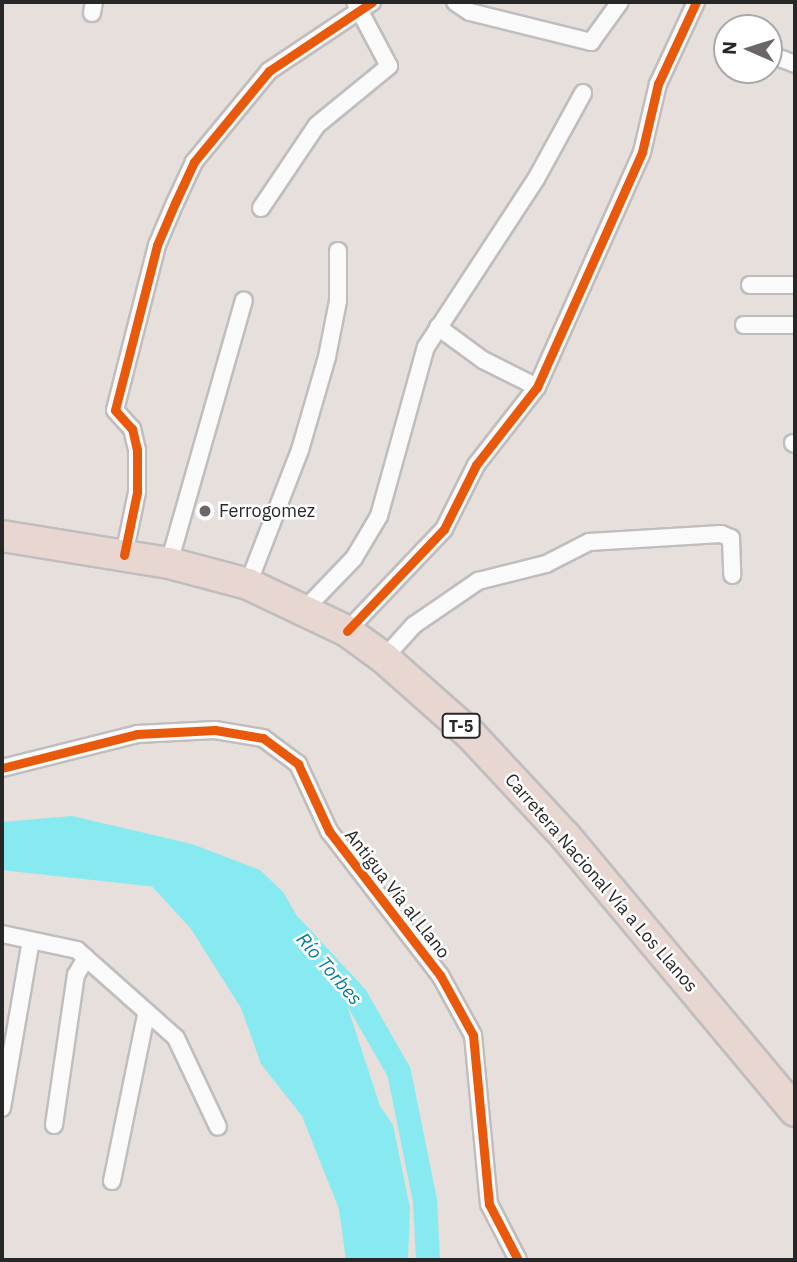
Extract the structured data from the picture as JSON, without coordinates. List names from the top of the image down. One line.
{"streets":{"highway":["T-5","Carretera Nacional Vía a Los Llanos"],"street":["Antigua Vía al Llano"]},"water":["Río Torbes"],"places":["Ferrogomez"],"north":"left"}
